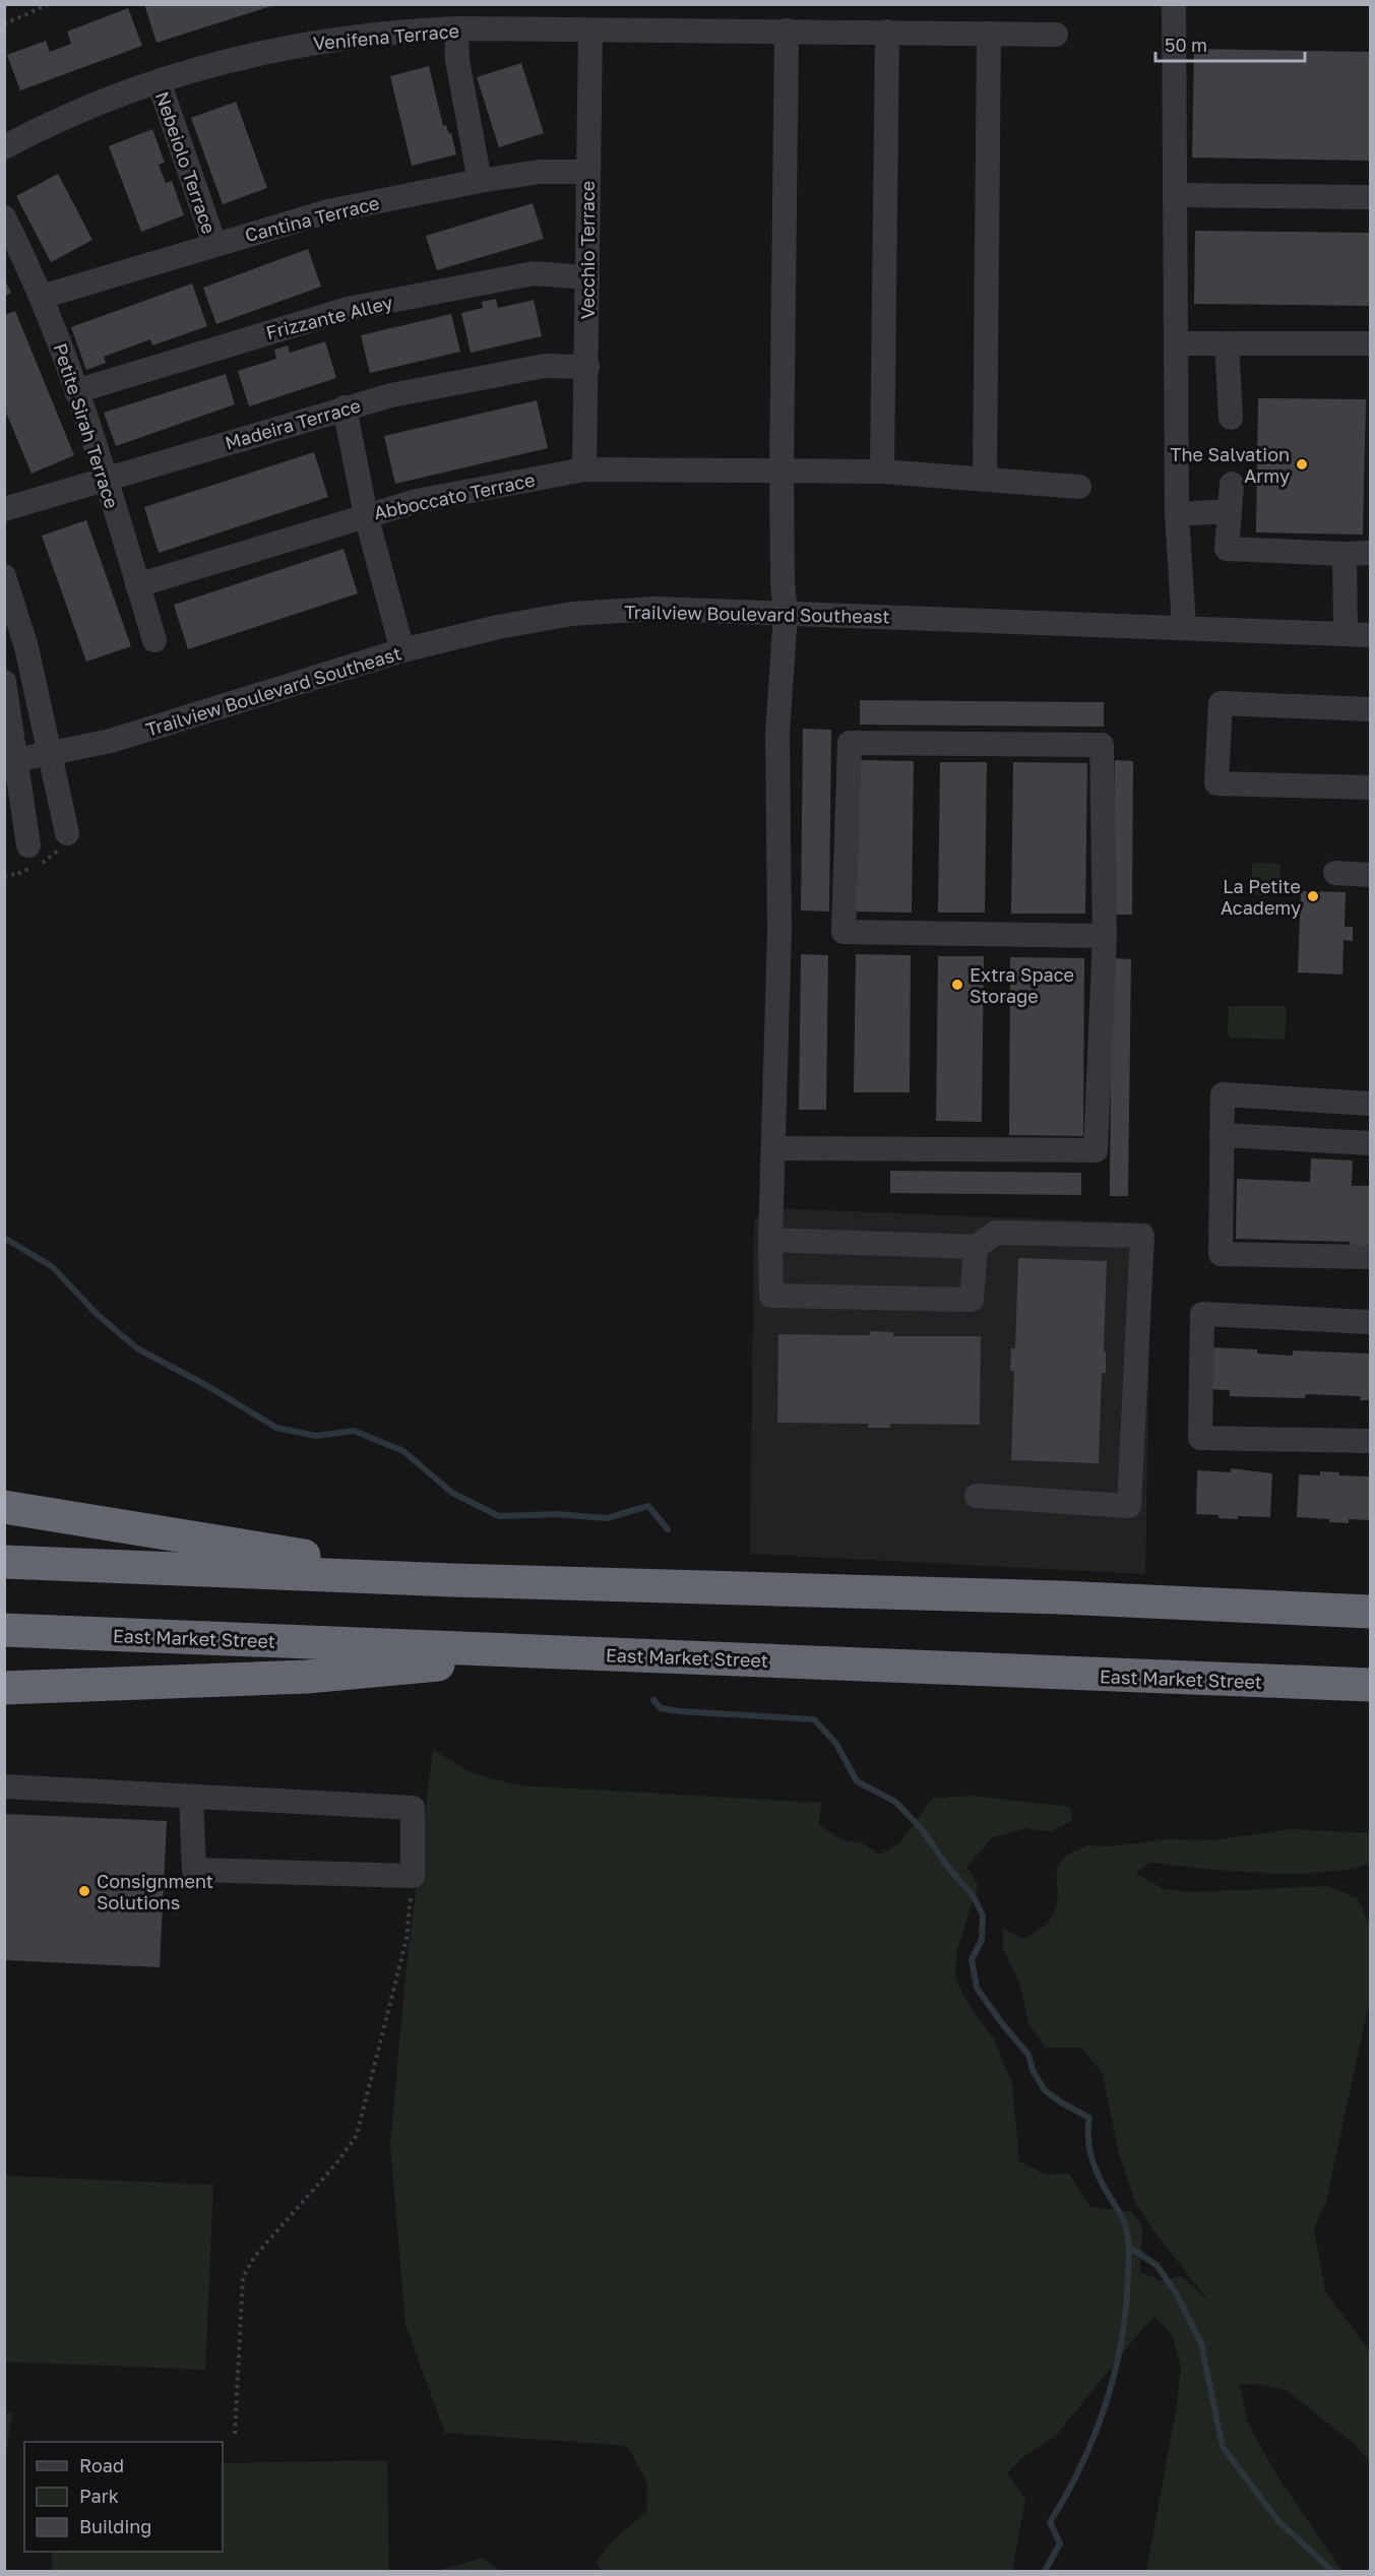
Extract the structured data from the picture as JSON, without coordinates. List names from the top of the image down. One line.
{"streets":{"highway":["East Market Street"],"street":["Venifena Terrace","Nebeiolo Terrace","Cantina Terrace","Vecchio Terrace","Frizzante Alley","Madeira Terrace","Petite Sirah Terrace","Abboccato Terrace","Trailview Boulevard Southeast"]},"crossings":[["Venifena Terrace","Nebeiolo Terrace"],["Venifena Terrace","Vecchio Terrace"],["Nebeiolo Terrace","Cantina Terrace"],["Cantina Terrace","Vecchio Terrace"],["Cantina Terrace","Petite Sirah Terrace"],["Vecchio Terrace","Frizzante Alley"],["Vecchio Terrace","Madeira Terrace"],["Vecchio Terrace","Abboccato Terrace"],["Frizzante Alley","Petite Sirah Terrace"],["Madeira Terrace","Petite Sirah Terrace"],["Petite Sirah Terrace","Abboccato Terrace"]],"places":["The Salvation Army","La Petite Academy","Extra Space Storage","Consignment Solutions"],"legend":["Road","Park","Building"],"scale_bar":"50 m"}
